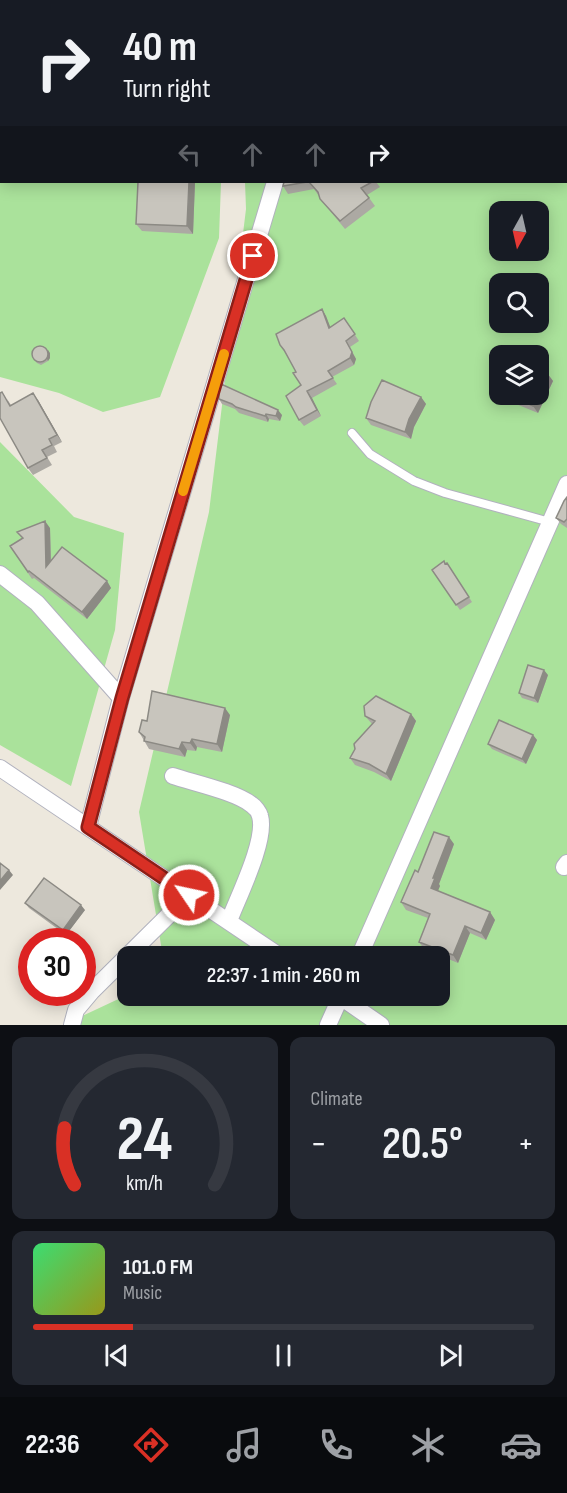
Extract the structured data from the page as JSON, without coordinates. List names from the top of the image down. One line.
{"north":"bottom","page":{"turn":["40 m","Turn right"],"limit":"30","trip":"22:37 · 1 min · 260 m","tile":"Climate","heat":["−","20.5°","+"],"song":["101.0 FM","Music"],"tabs":"22:36","gauge":["24","km/h"]}}
